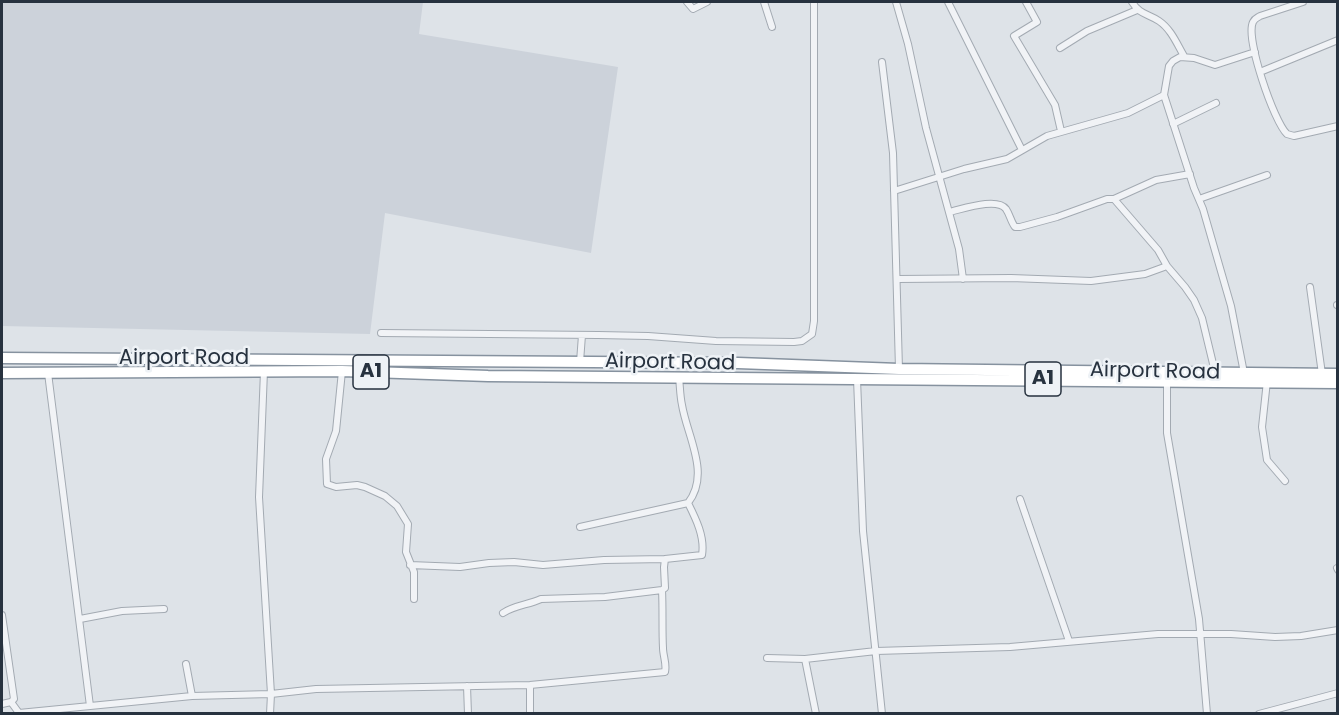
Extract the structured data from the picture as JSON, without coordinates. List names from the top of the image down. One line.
{"streets":{"highway":["Airport Road","A1"]}}
